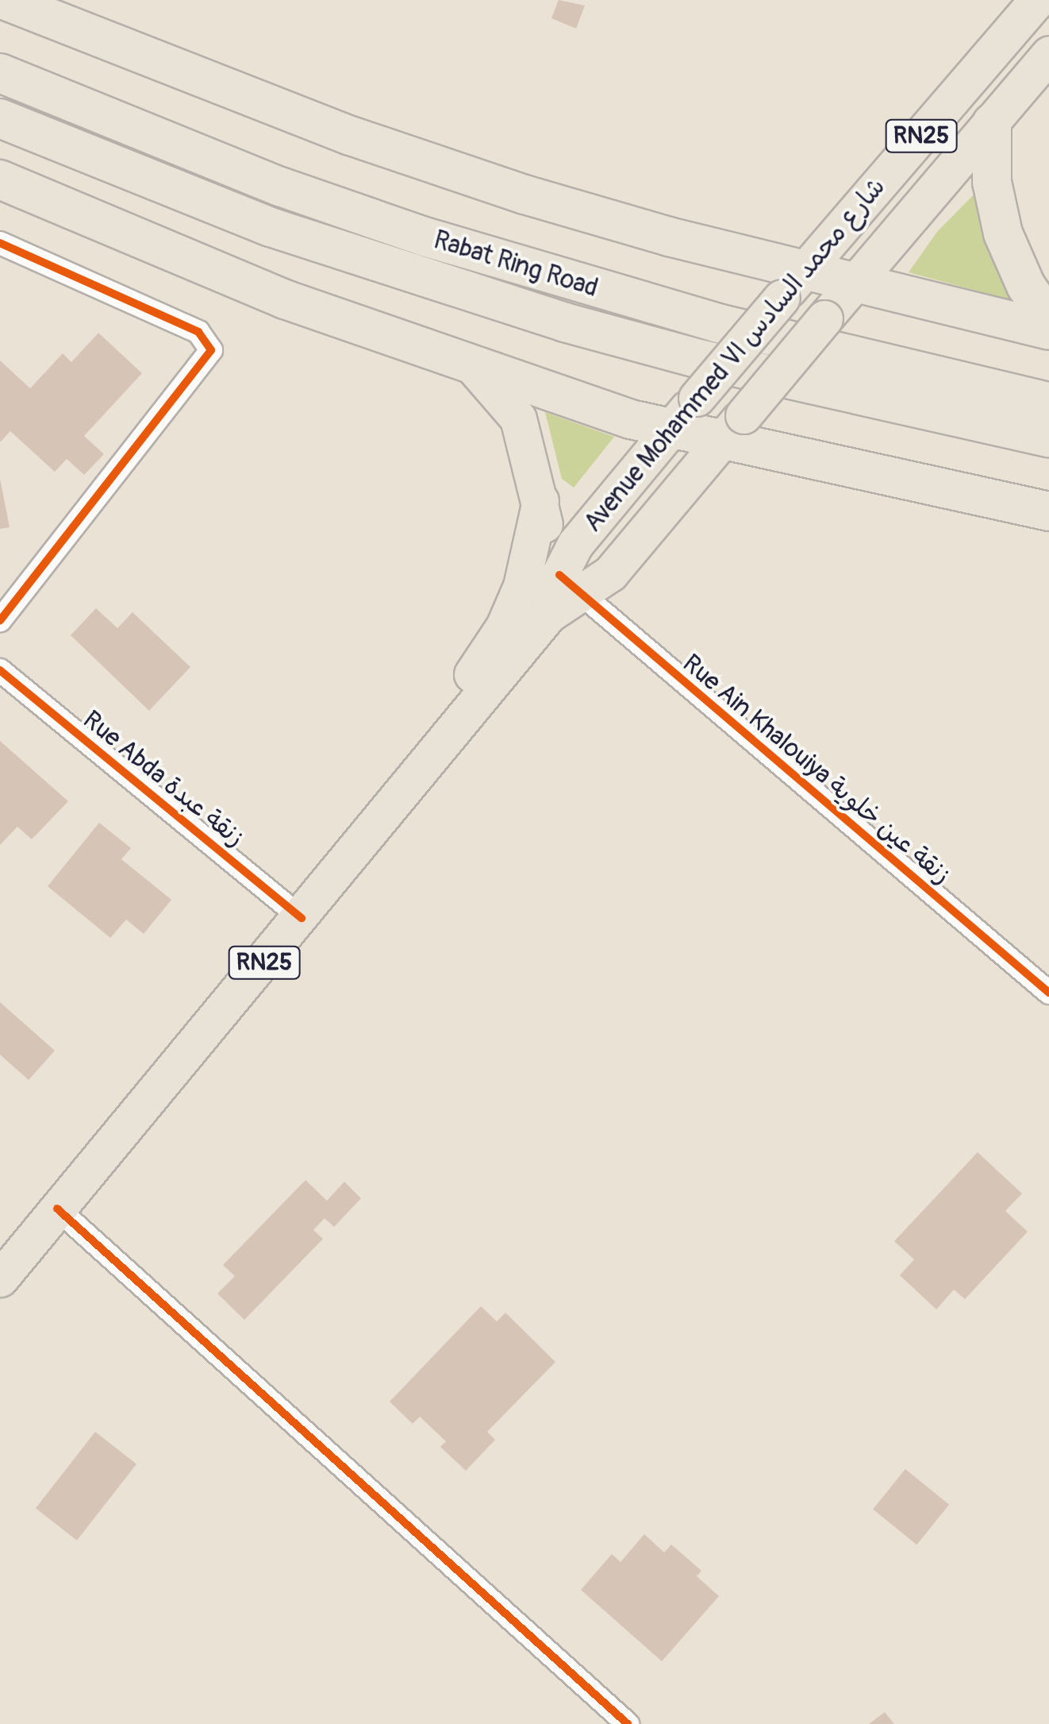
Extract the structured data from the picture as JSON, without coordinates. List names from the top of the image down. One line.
{"streets":{"highway":["Rabat Ring Road"],"main road":["RN25","Avenue Mohammed VI شارع محمد السادس"],"street":["Rue Ain Khalouiya زنقة عين خلوية","Rue Abda زنقة عبدة"]},"crossings":[["RN25","Avenue Mohammed VI شارع محمد السادس"],["Avenue Mohammed VI شارع محمد السادس","Rue Ain Khalouiya زنقة عين خلوية"],["Avenue Mohammed VI شارع محمد السادس","Rue Abda زنقة عبدة"]]}
